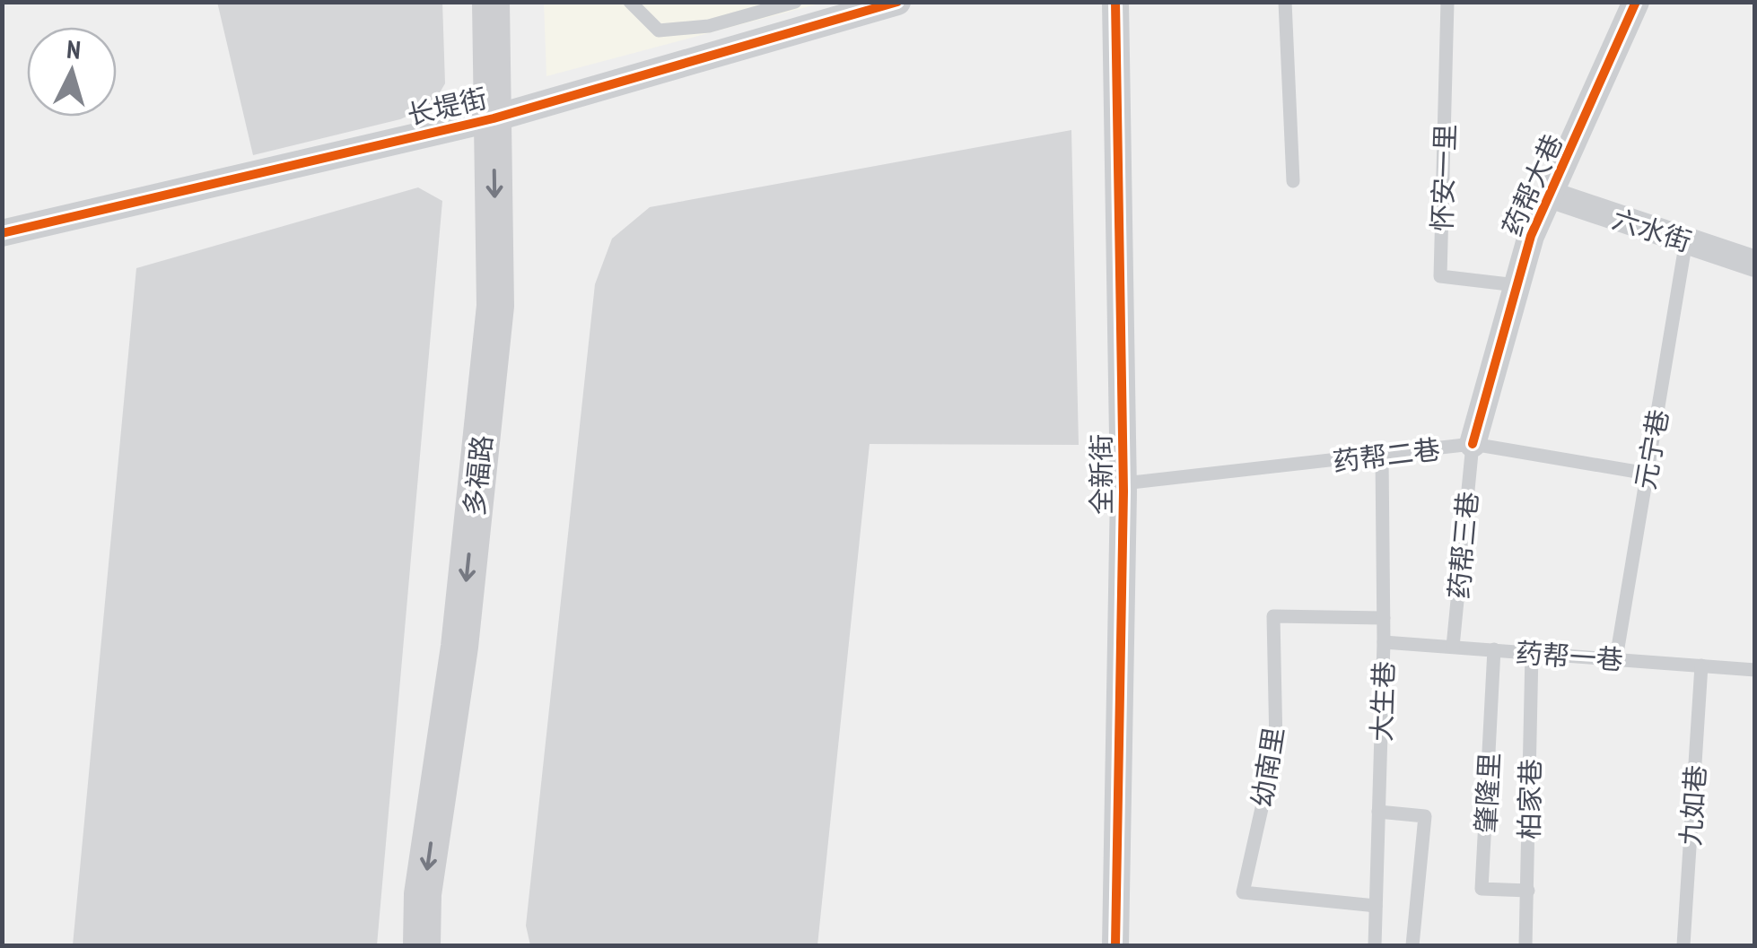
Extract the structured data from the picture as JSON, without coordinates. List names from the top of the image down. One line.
{"streets":{"main road":["多福路"],"street":["长堤街","药帮大巷","六水街","全新街"],"lane":["怀安一里","元宁巷","药帮二巷","药帮三巷","药帮一巷","大生巷","幼南里","肇隆里","柏家巷","九如巷"]},"crossings":[["长堤街","多福路"],["怀安一里","药帮大巷"],["药帮大巷","六水街"],["药帮大巷","药帮二巷"],["药帮大巷","药帮三巷"],["六水街","元宁巷"],["元宁巷","药帮二巷"],["元宁巷","药帮一巷"],["药帮二巷","全新街"],["药帮二巷","药帮三巷"],["药帮二巷","大生巷"],["药帮三巷","药帮一巷"],["药帮一巷","大生巷"],["药帮一巷","肇隆里"],["药帮一巷","柏家巷"],["药帮一巷","九如巷"],["大生巷","幼南里"],["肇隆里","柏家巷"]],"one_way":["多福路"],"north":"top"}
